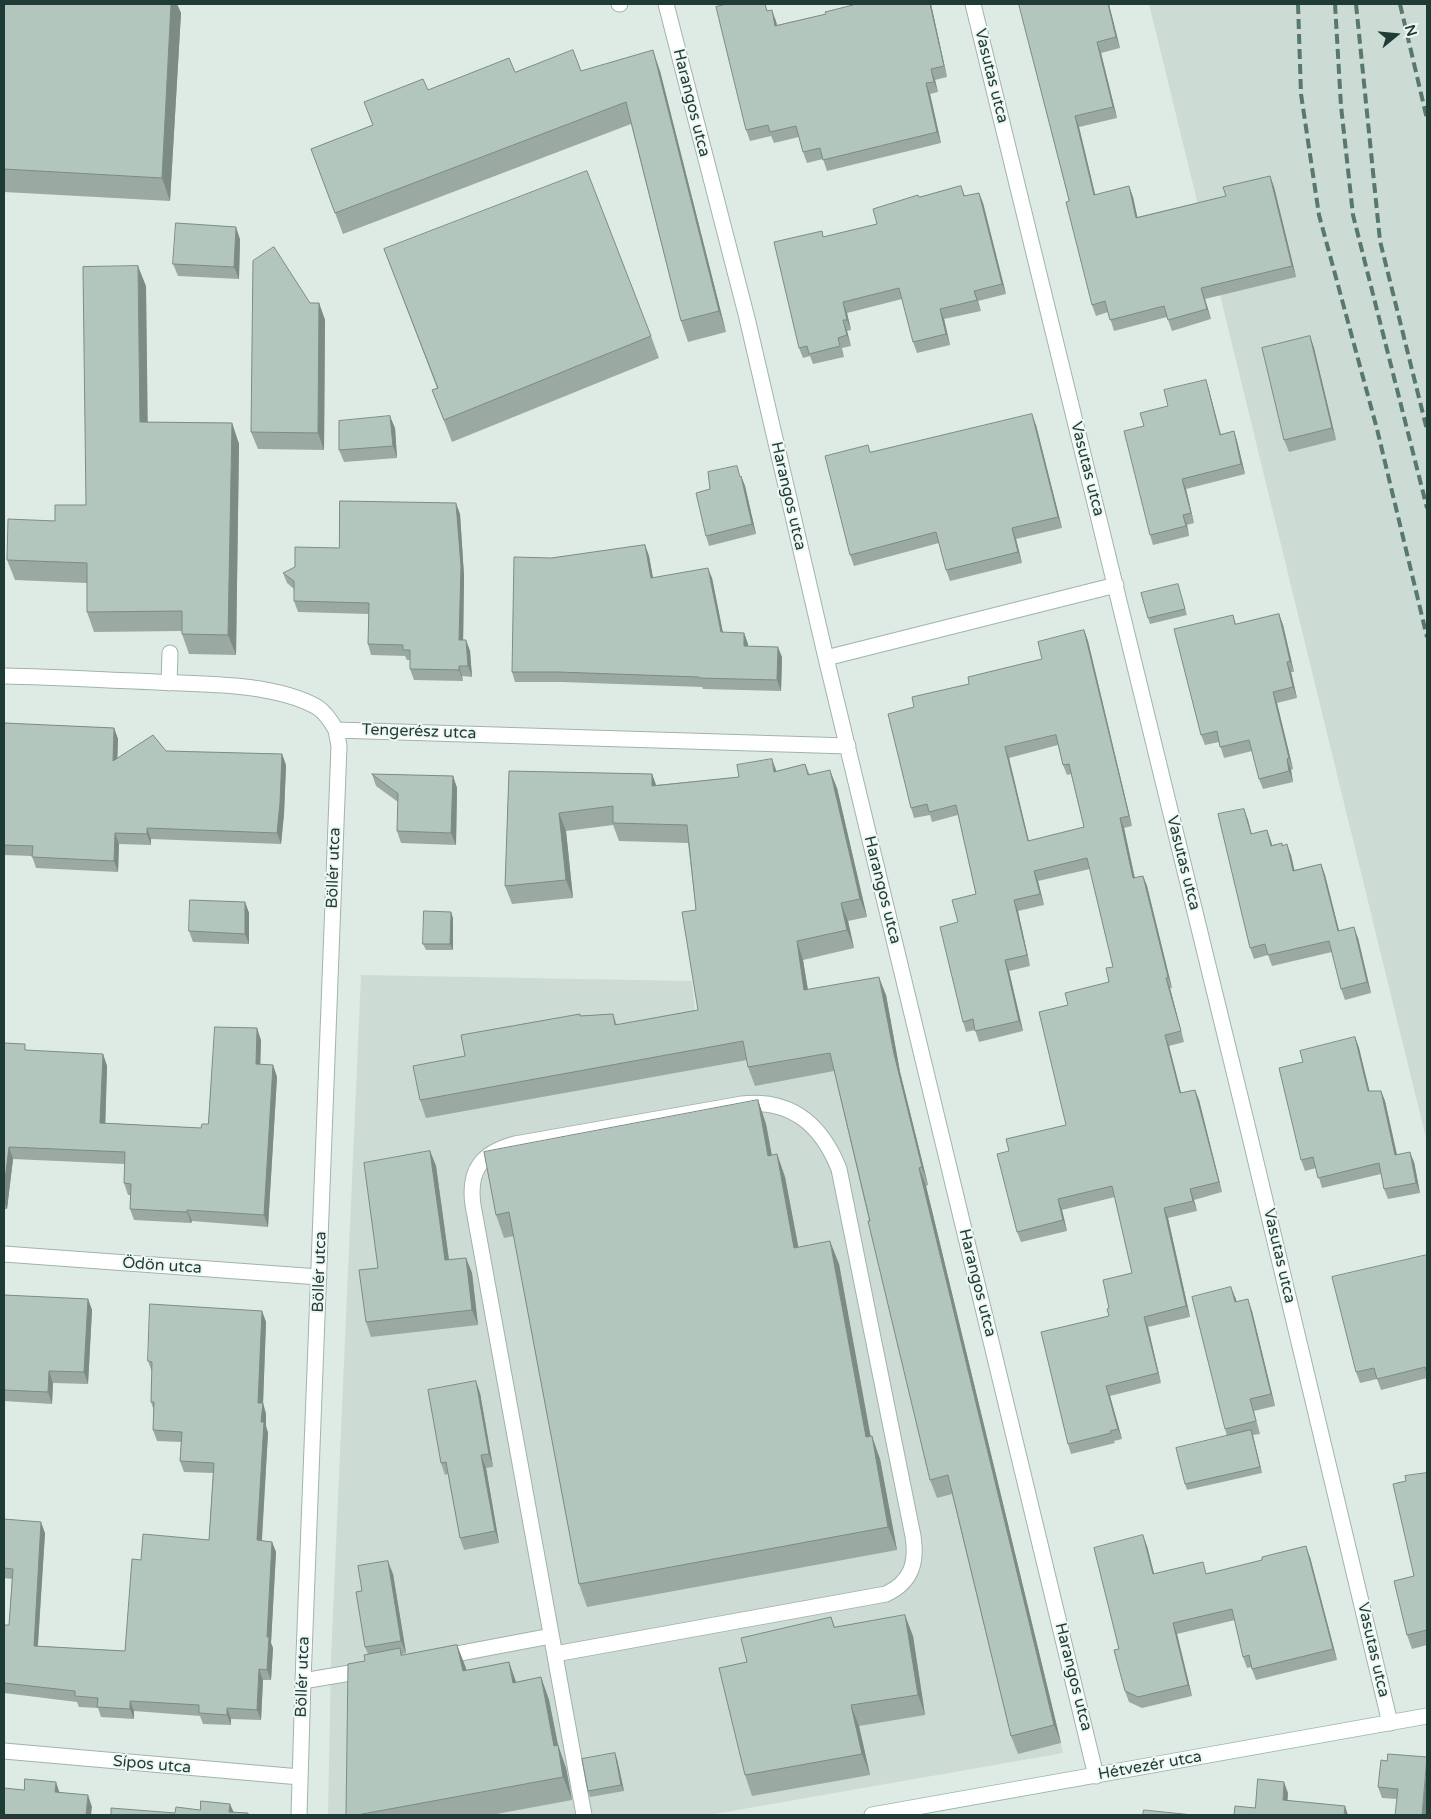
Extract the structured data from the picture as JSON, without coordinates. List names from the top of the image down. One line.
{"streets":{"street":["Vasutas utca","Harangos utca","Tengerész utca","Böllér utca","Ödön utca","Sípos utca","Hétvezér utca"]},"crossings":[["Vasutas utca","Hétvezér utca"],["Harangos utca","Tengerész utca"],["Harangos utca","Hétvezér utca"],["Tengerész utca","Böllér utca"],["Böllér utca","Ödön utca"],["Böllér utca","Sípos utca"]],"north":"right"}
